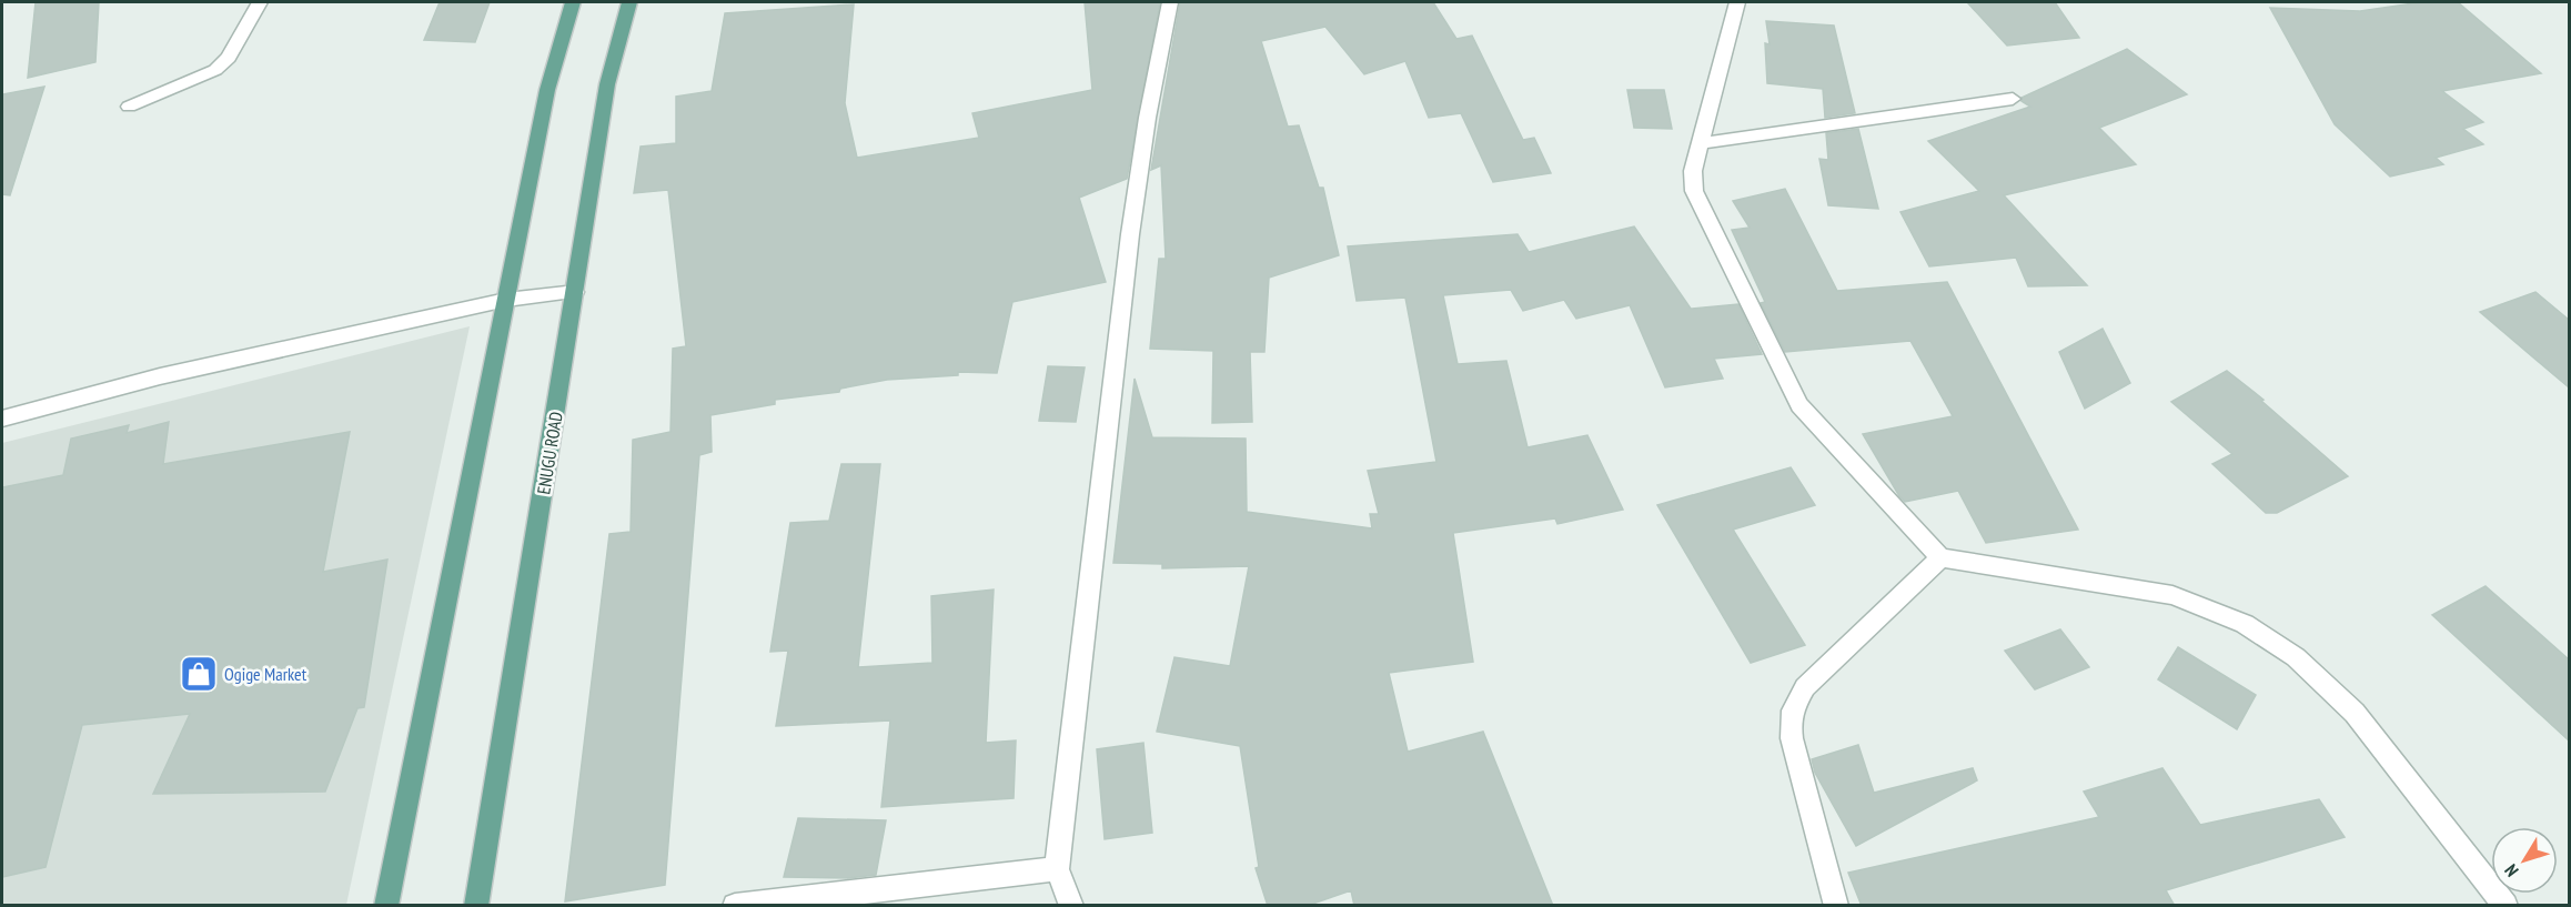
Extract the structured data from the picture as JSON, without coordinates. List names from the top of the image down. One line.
{"streets":{"main road":["ENUGU ROAD"]},"places":{"shop":["Ogige Market"]},"north":"bottom left"}
